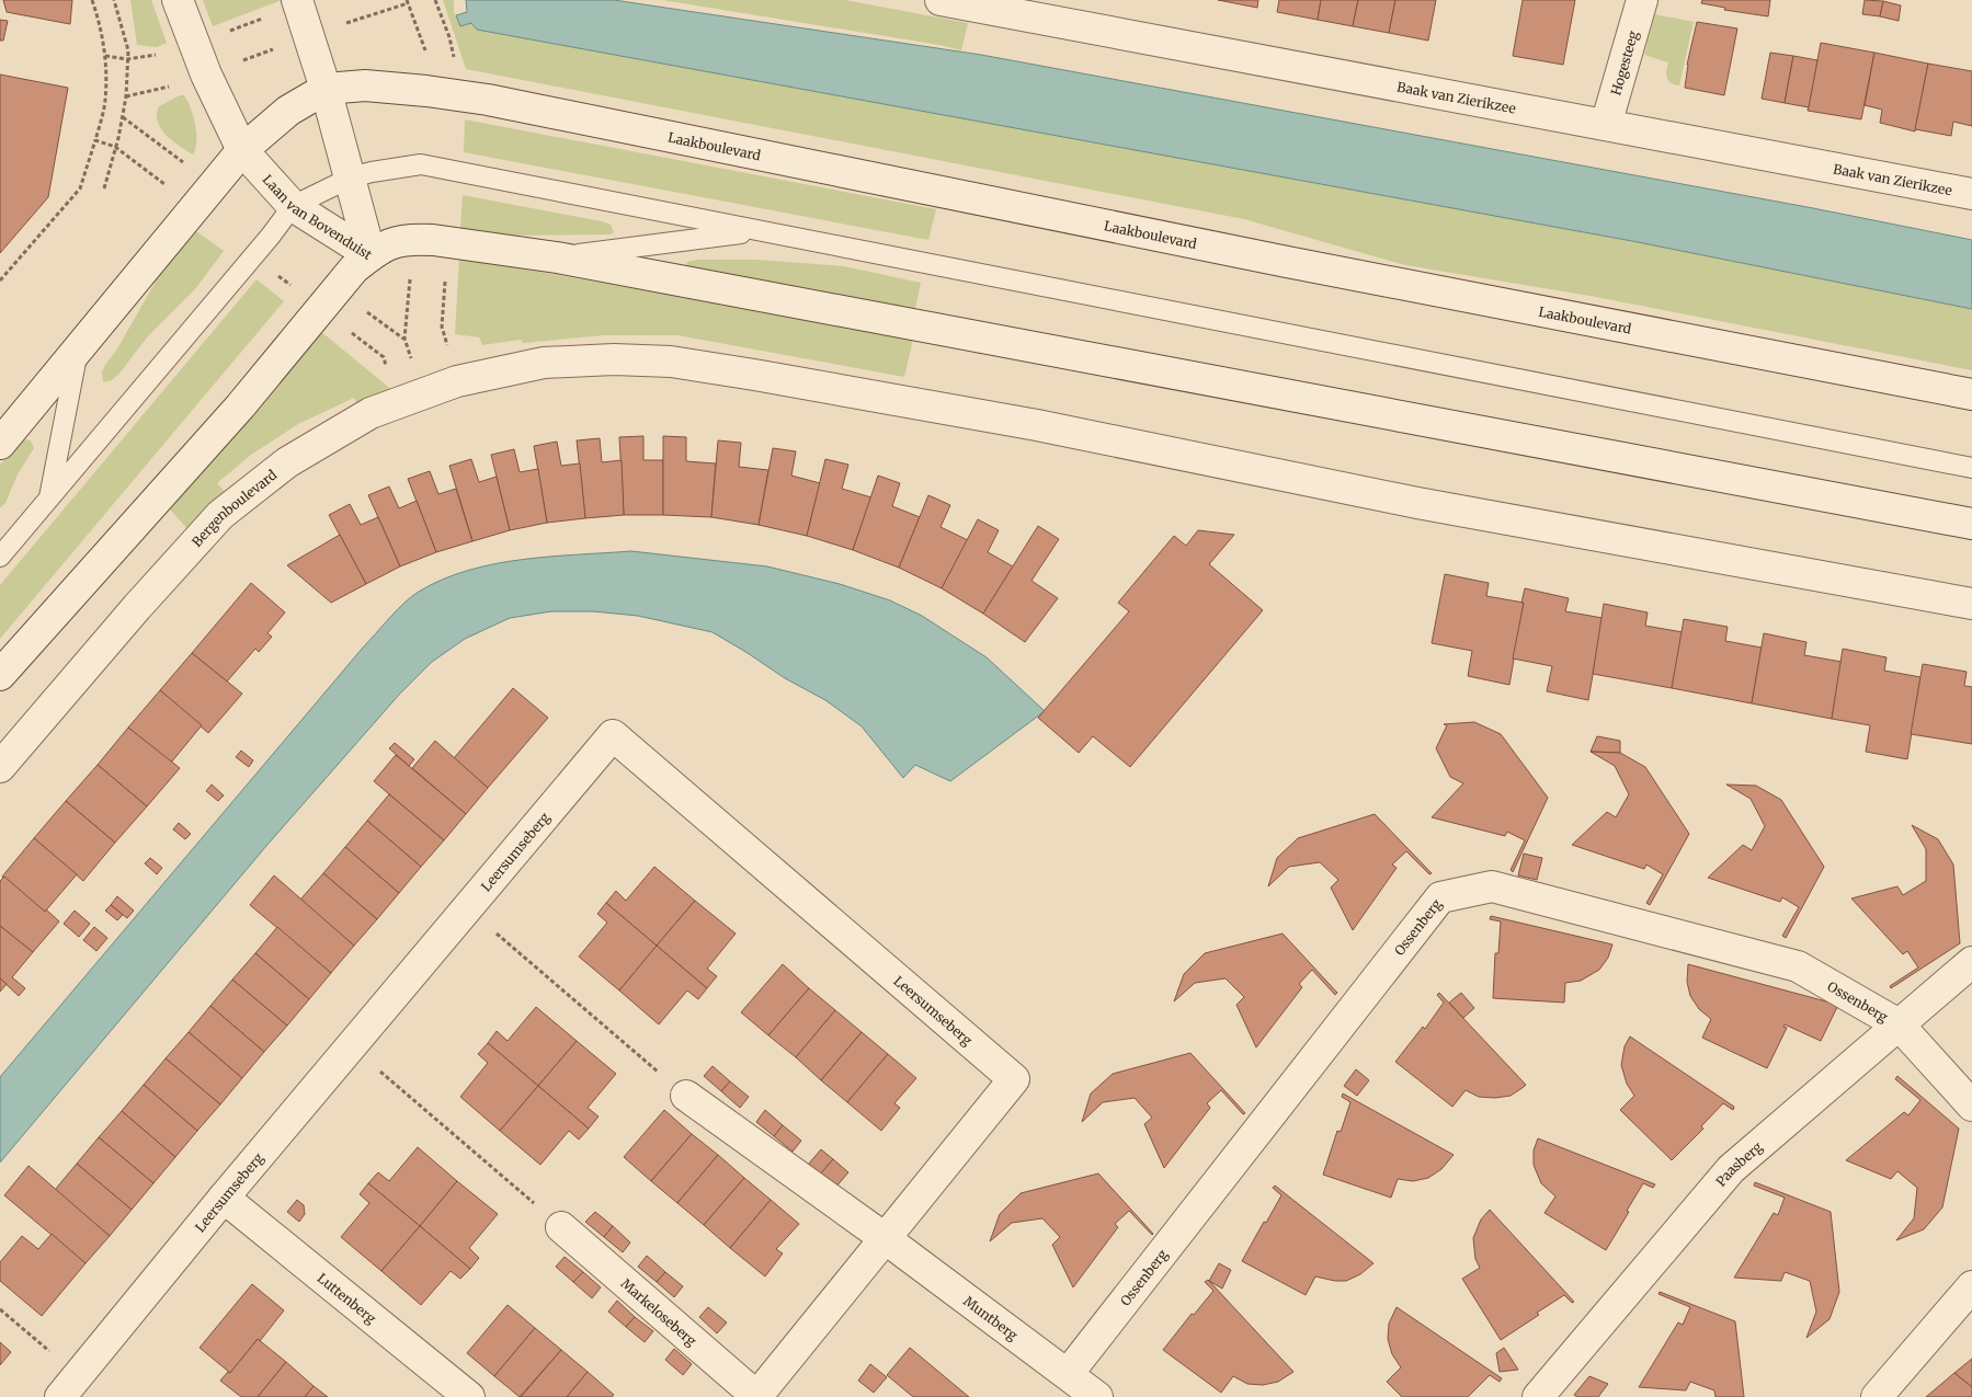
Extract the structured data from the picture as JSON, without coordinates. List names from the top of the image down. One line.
{"streets":{"street":["Hogesteeg","Baak van Zierikzee","Laakboulevard","Laan van Bovenduist","Bergenboulevard","Leersumseberg","Ossenberg","Paasberg","Luttenberg","Markeloseberg","Muntberg"]},"crossings":[["Hogesteeg","Baak van Zierikzee"],["Laakboulevard","Laan van Bovenduist"],["Leersumseberg","Luttenberg"],["Leersumseberg","Markeloseberg"],["Ossenberg","Paasberg"],["Ossenberg","Muntberg"],["Markeloseberg","Muntberg"]]}
